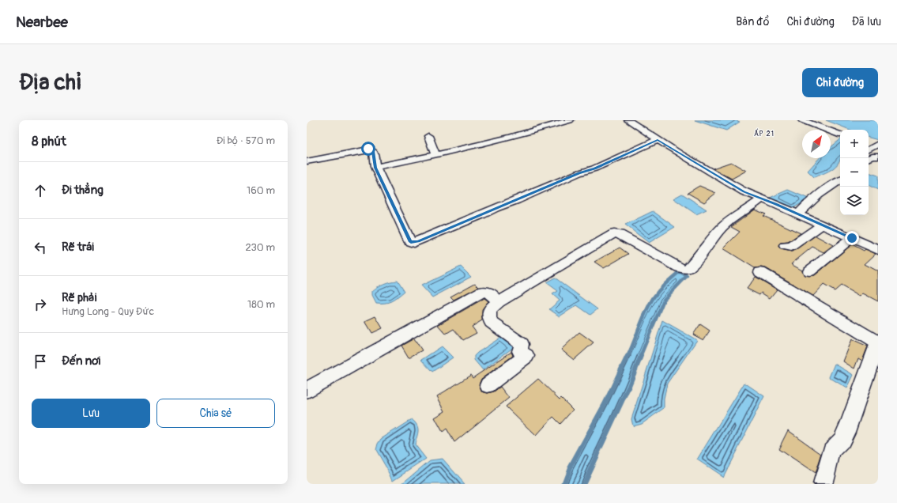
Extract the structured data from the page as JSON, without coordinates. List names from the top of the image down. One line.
{"districts":["ẤP 21"],"north":"top right","page":{"header":"Nearbee","nav":["Bản đồ","Chỉ đường","Đã lưu"],"buttons":["Chỉ đường",["Lưu","Chia sẻ"]],"title":"Địa chỉ","heading":["8 phút","Đi bộ · 570 m"],"map_buttons":["+","−"],"list":[["Đi thẳng","160 m"],["Rẽ trái","230 m"],["Rẽ phải","Hưng Long - Quy Đức","180 m"],"Đến nơi"]}}
